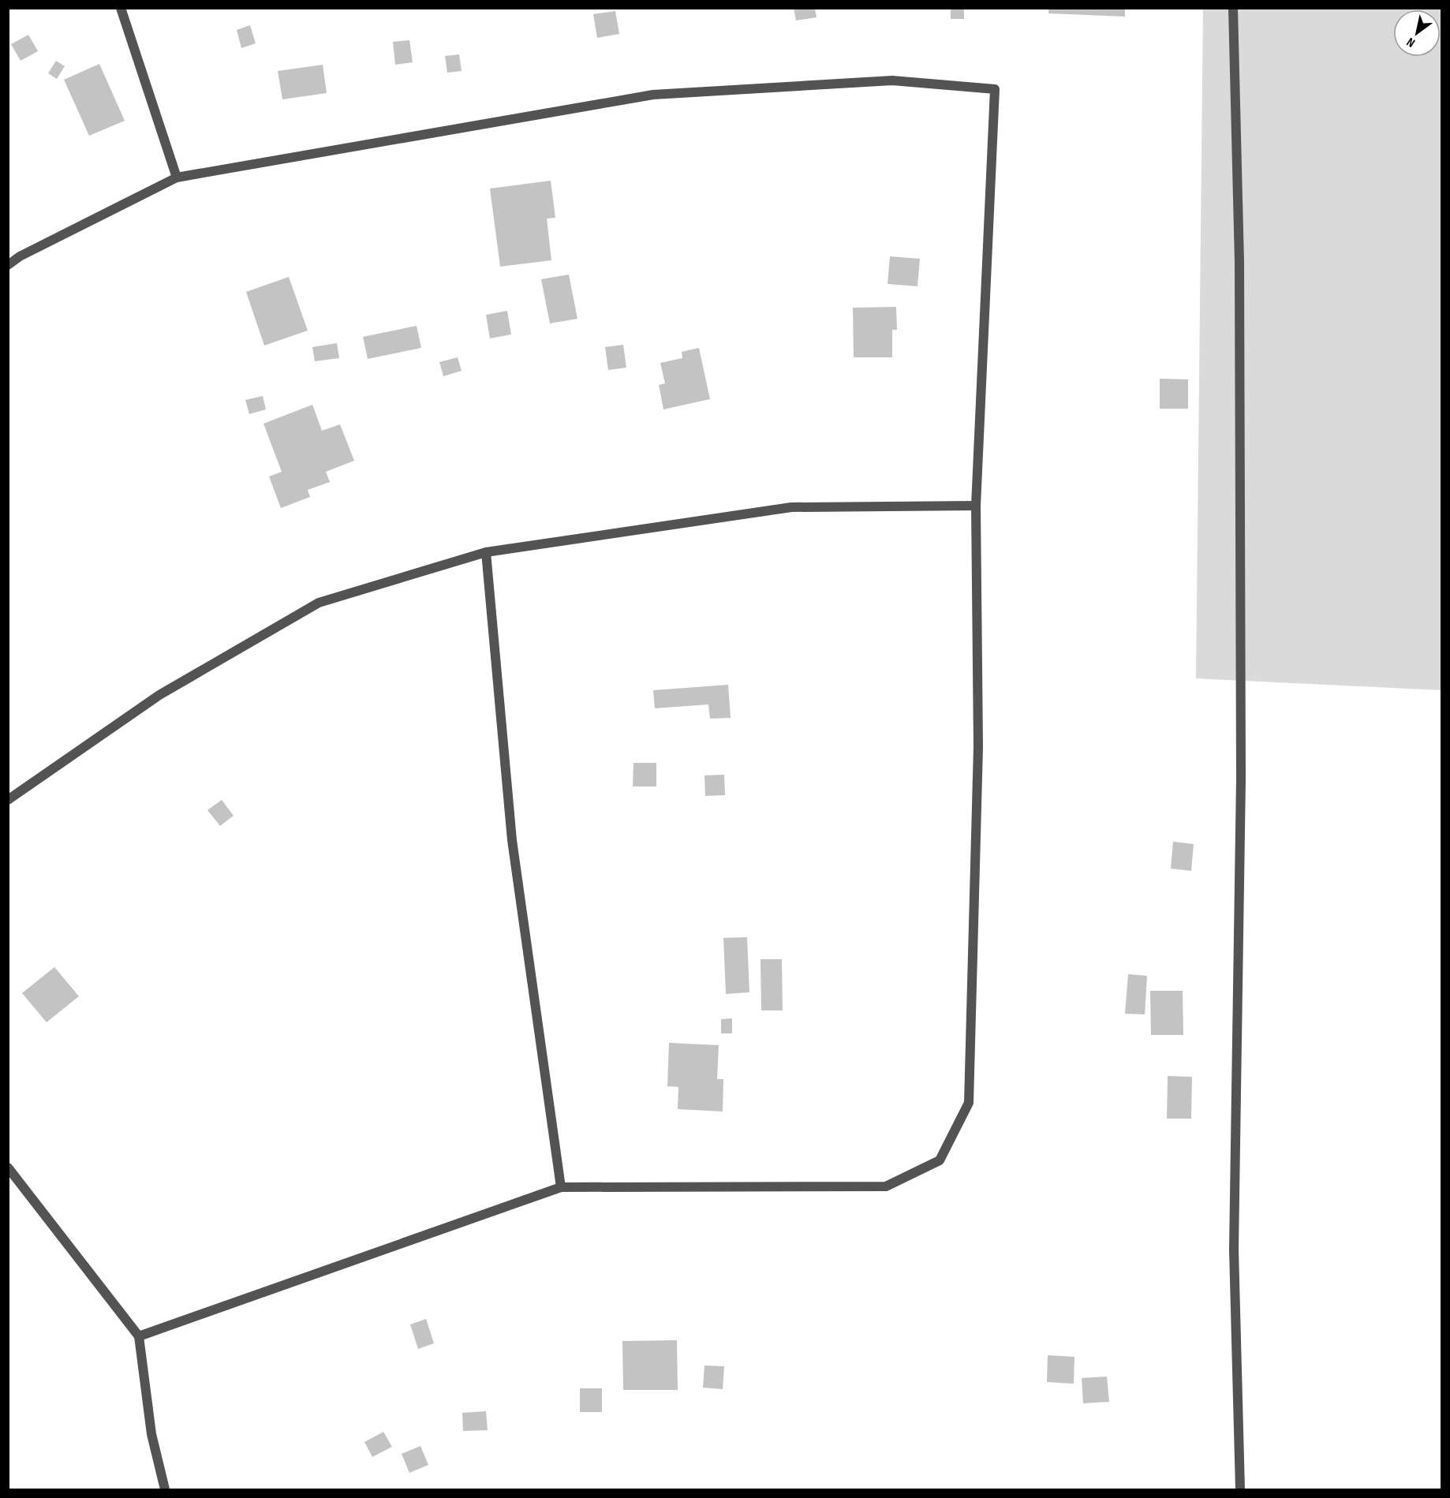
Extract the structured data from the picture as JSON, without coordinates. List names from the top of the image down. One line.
{"north":"bottom left"}
